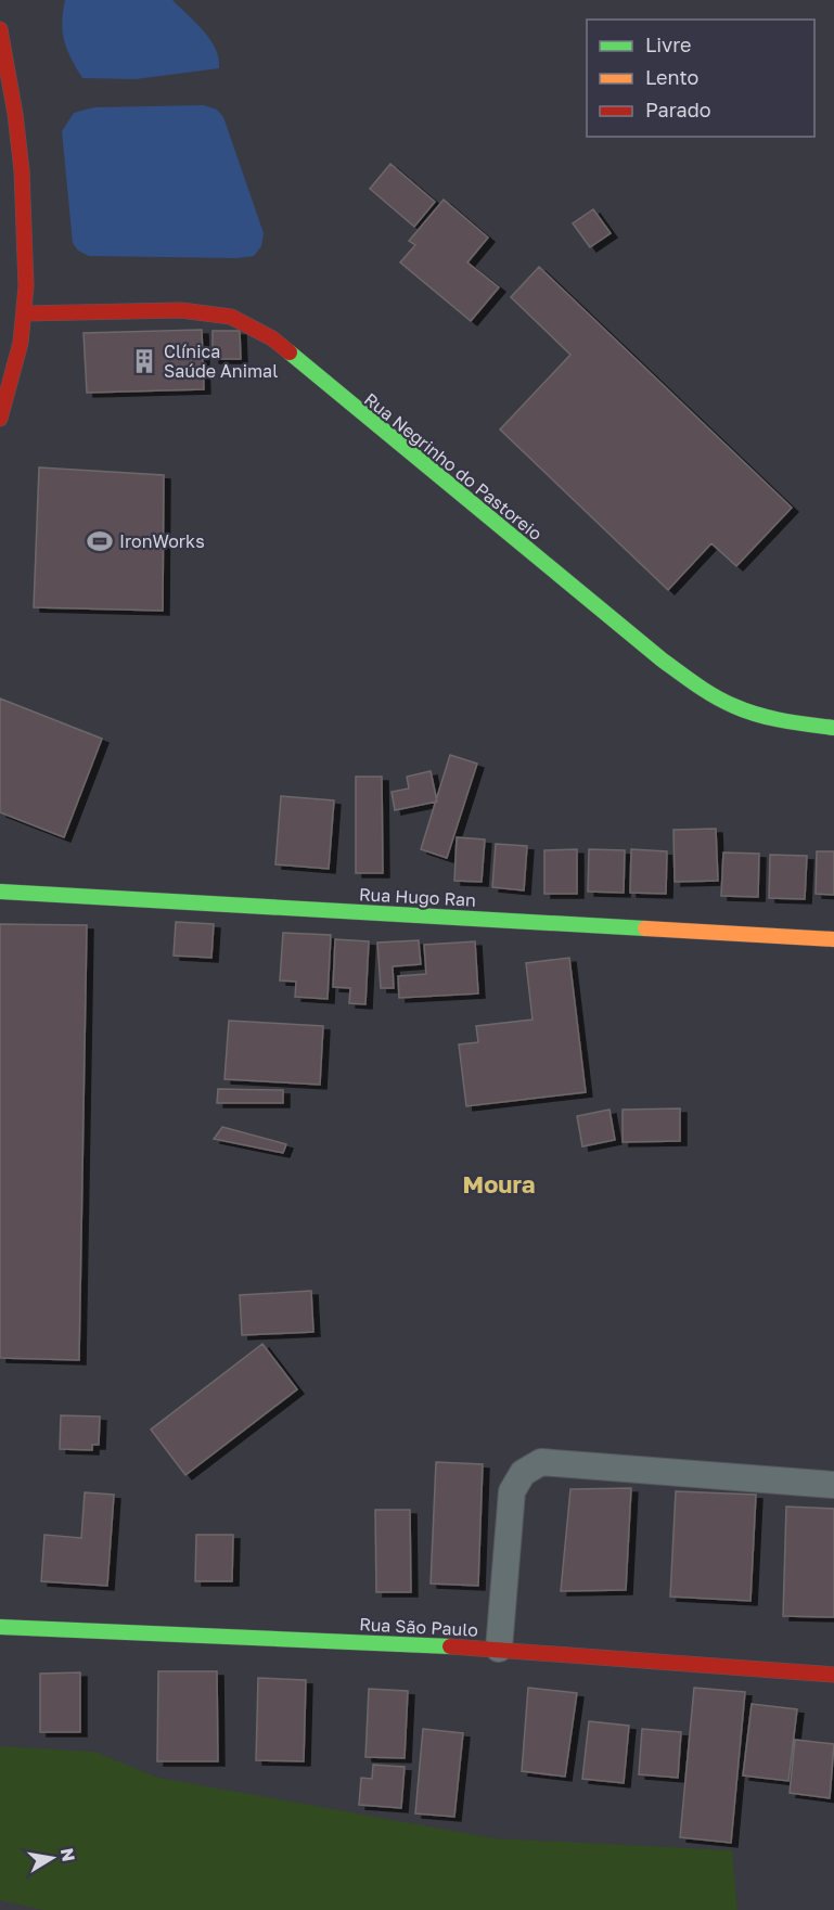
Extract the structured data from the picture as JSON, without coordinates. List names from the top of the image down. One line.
{"streets":{"street":["Rua Negrinho do Pastoreio","Rua Hugo Ran","Rua São Paulo"]},"districts":["Moura"],"places":{"building":["Clínica Saúde Animal"],"sports":["IronWorks"]},"legend":["Livre","Lento","Parado"],"north":"right"}
